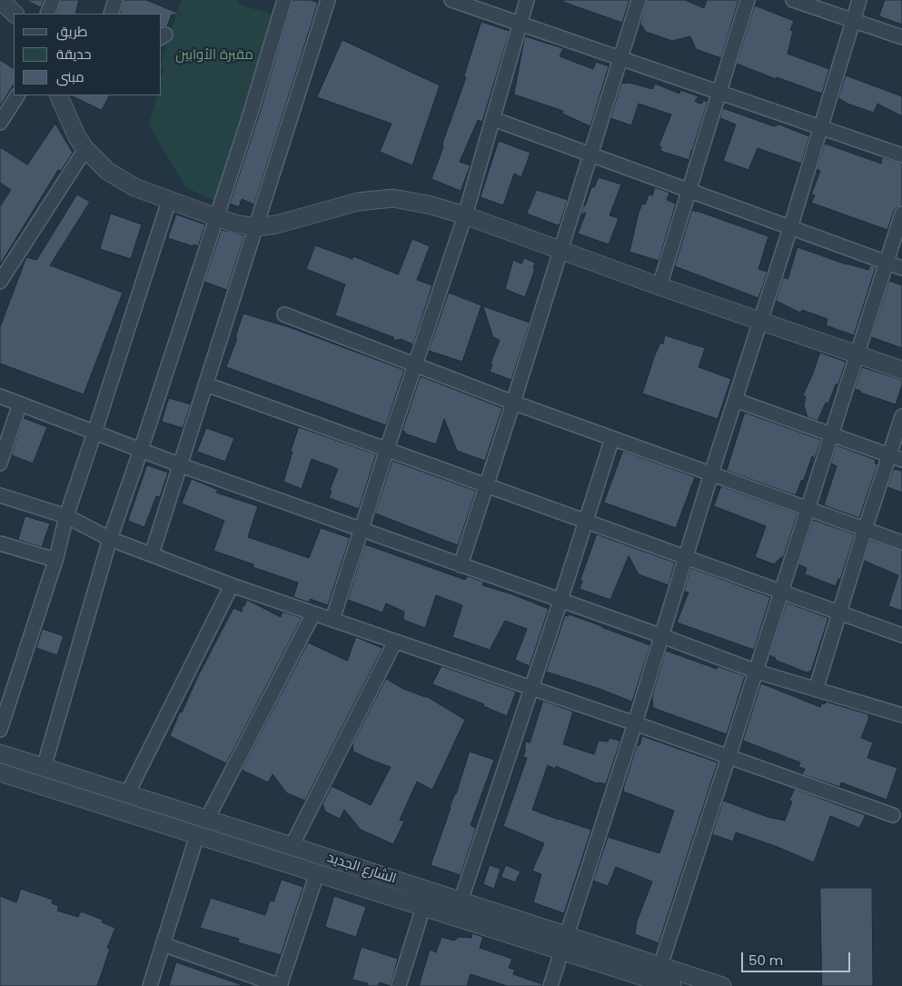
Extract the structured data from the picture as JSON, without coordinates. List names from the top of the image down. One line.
{"streets":{"street":["الشارع الجديد"]},"parks":["مقبرة الأوابين"],"legend":["طريق","حديقة","مبنى"],"scale_bar":"50 m"}
